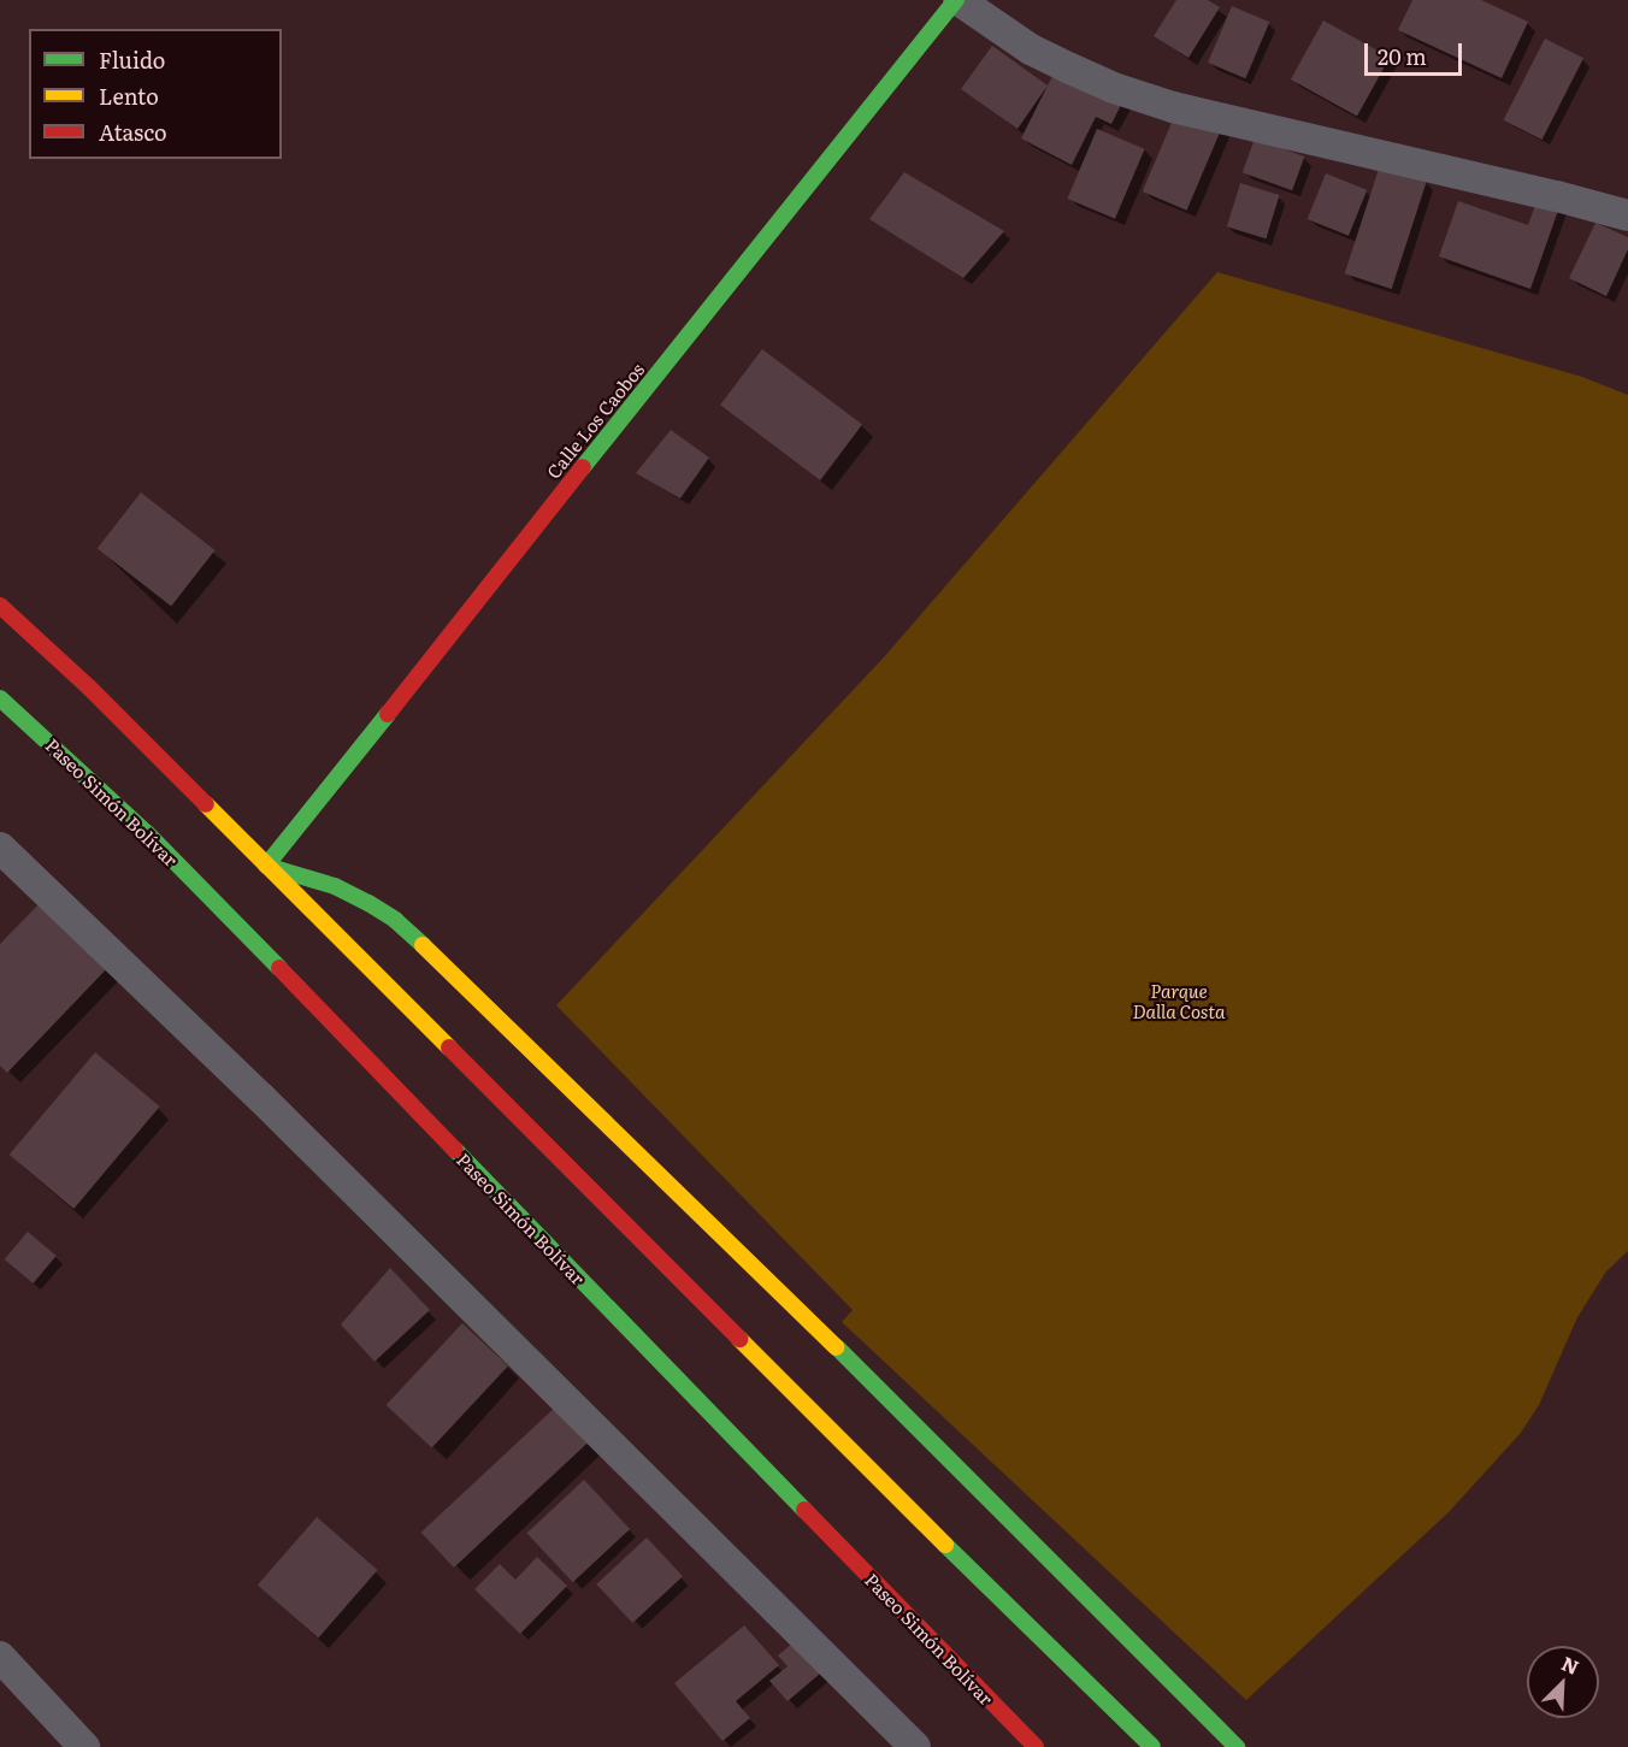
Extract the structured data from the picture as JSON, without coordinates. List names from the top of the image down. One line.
{"streets":{"main road":["Calle Los Caobos","Paseo Simón Bolívar"]},"parks":["Parque Dalla Costa"],"legend":["Fluido","Lento","Atasco"],"scale_bar":"20 m","north":"top right"}
